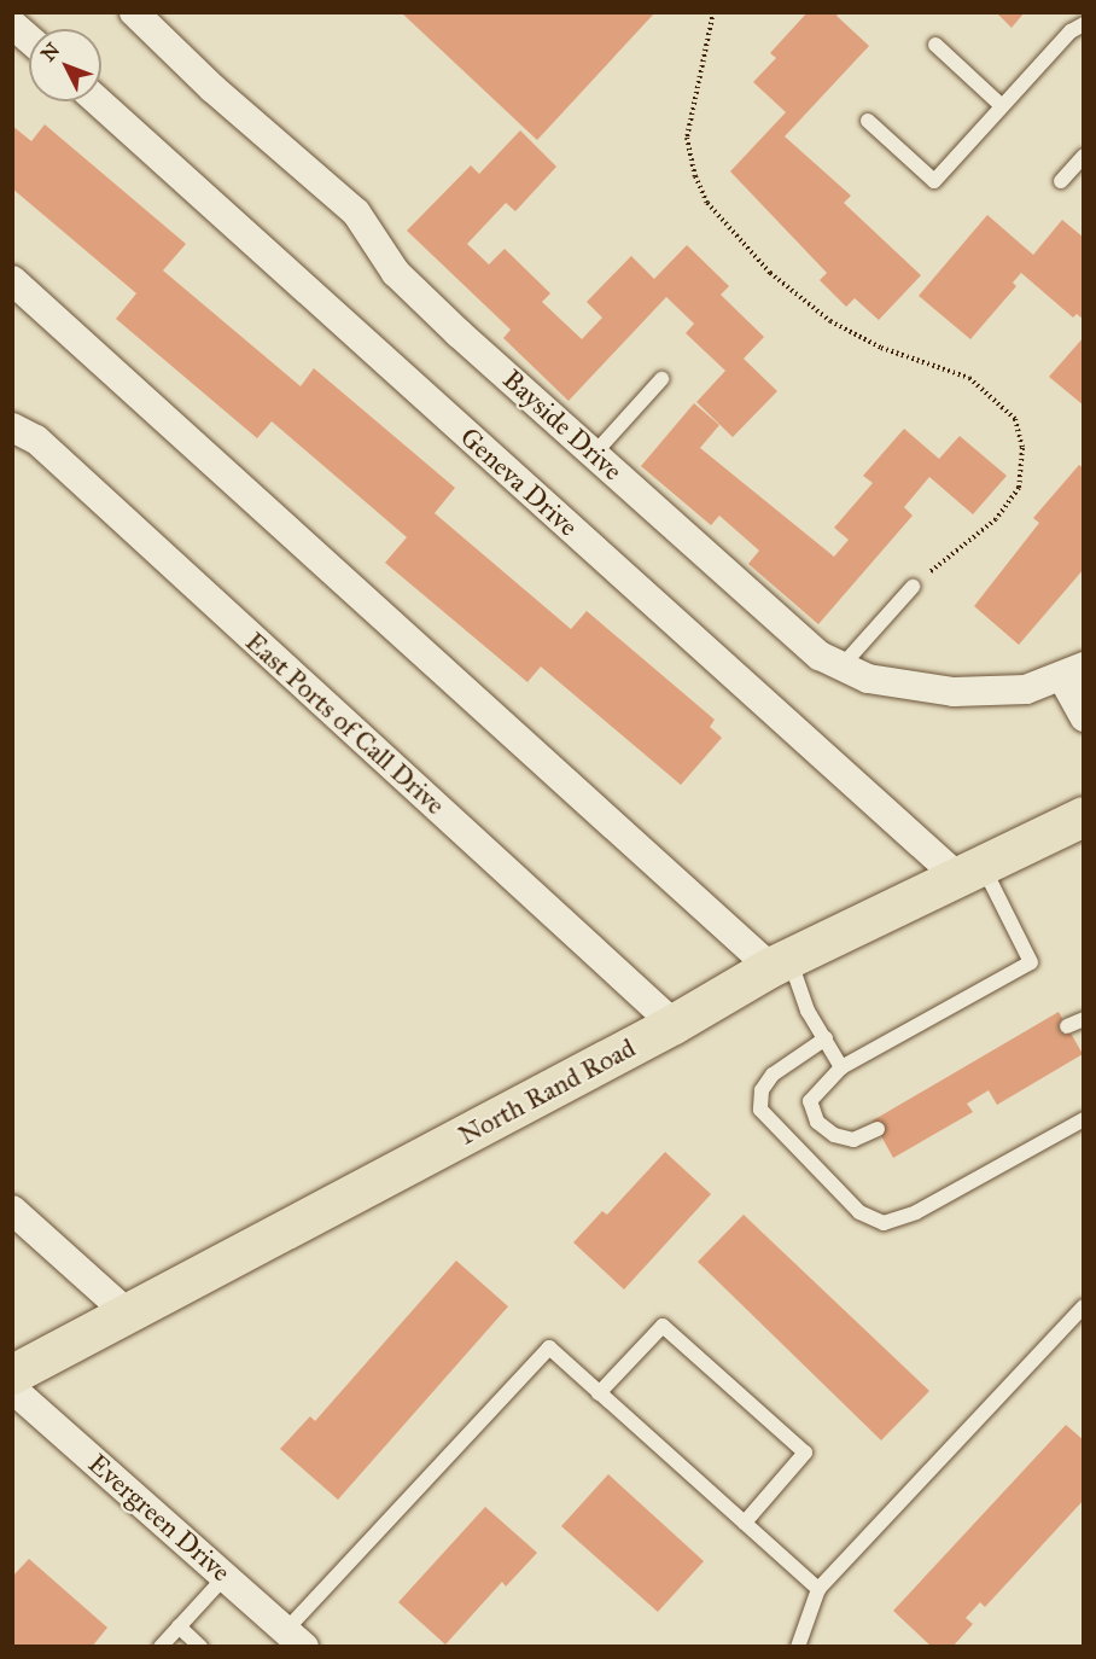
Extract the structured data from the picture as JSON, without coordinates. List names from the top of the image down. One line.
{"streets":{"main road":["North Rand Road"],"street":["Bayside Drive","Geneva Drive","East Ports of Call Drive","Evergreen Drive"]},"crossings":[["Geneva Drive","North Rand Road"],["East Ports of Call Drive","North Rand Road"]],"north":"top left"}
